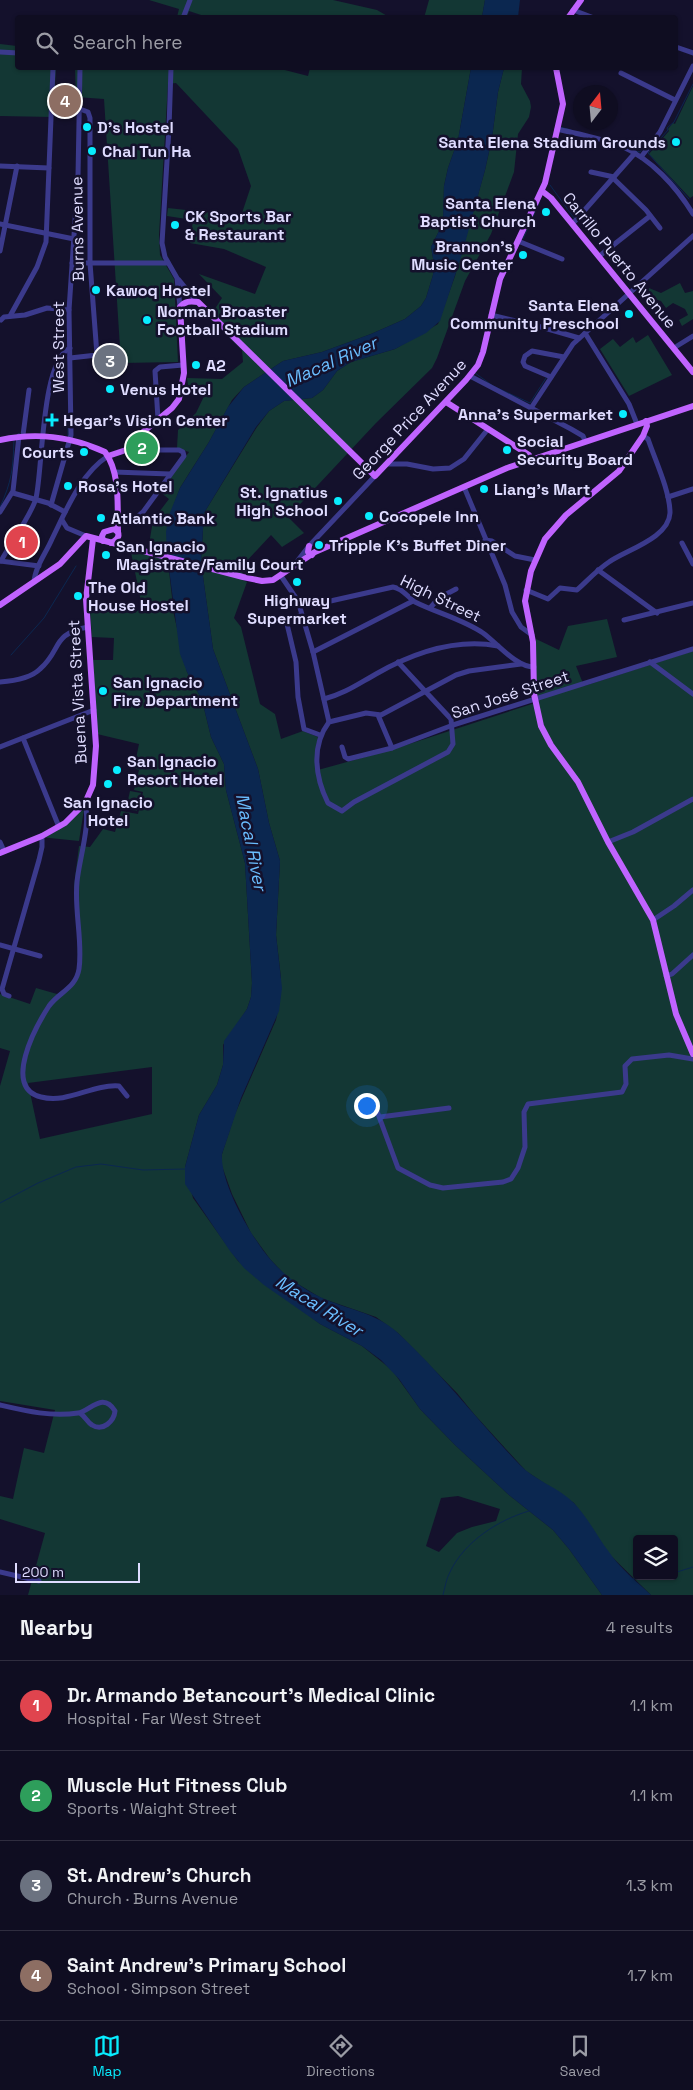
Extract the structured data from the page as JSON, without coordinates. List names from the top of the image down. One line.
{"streets":{"main road":["Carrillo Puerto Avenue","George Price Avenue","Buena Vista Street"],"street":["Burns Avenue","West Street","High Street","San José Street"]},"crossings":[["Burns Avenue","West Street"],["Carrillo Puerto Avenue","George Price Avenue"]],"water":["Macal River"],"places":{"other":["D's Hostel","Santa Elena Stadium Grounds","Chal Tun Ha","Santa Elena Baptist Church","CK Sports Bar & Restaurant","Brannon's Music Center","Kawoq Hostel","Santa Elena Community Preschool","Norman Broaster Football Stadium","A2","Venus Hotel","Anna's Supermarket","Social Security Board","Courts","Rosa's Hotel","Liang's Mart","St. Ignatius High School","Cocopele Inn","Atlantic Bank","Tripple K's Buffet Diner","San Ignacio Magistrate/Family Court","Highway Supermarket","The Old House Hostel","San Ignacio Fire Department","San Ignacio Resort Hotel","San Ignacio Hotel"],"health":["Hegar's Vision Center"]},"scale_bar":"200 m","north":"top","page":{"search":"Search here","pins":["4","3","2","1"],"scale":"200 m","heading":["Nearby","4 results"],"list":[{"mark":"1","name":"Dr. Armando Betancourt's Medical Clinic","note":"Hospital · Far West Street","value":"1.1 km"},{"mark":"2","name":"Muscle Hut Fitness Club","note":"Sports · Waight Street","value":"1.1 km"},{"mark":"3","name":"St. Andrew's Church","note":"Church · Burns Avenue","value":"1.3 km"},{"mark":"4","name":"Saint Andrew's Primary School","note":"School · Simpson Street","value":"1.7 km"}],"nav":["Map","Directions","Saved"]}}
